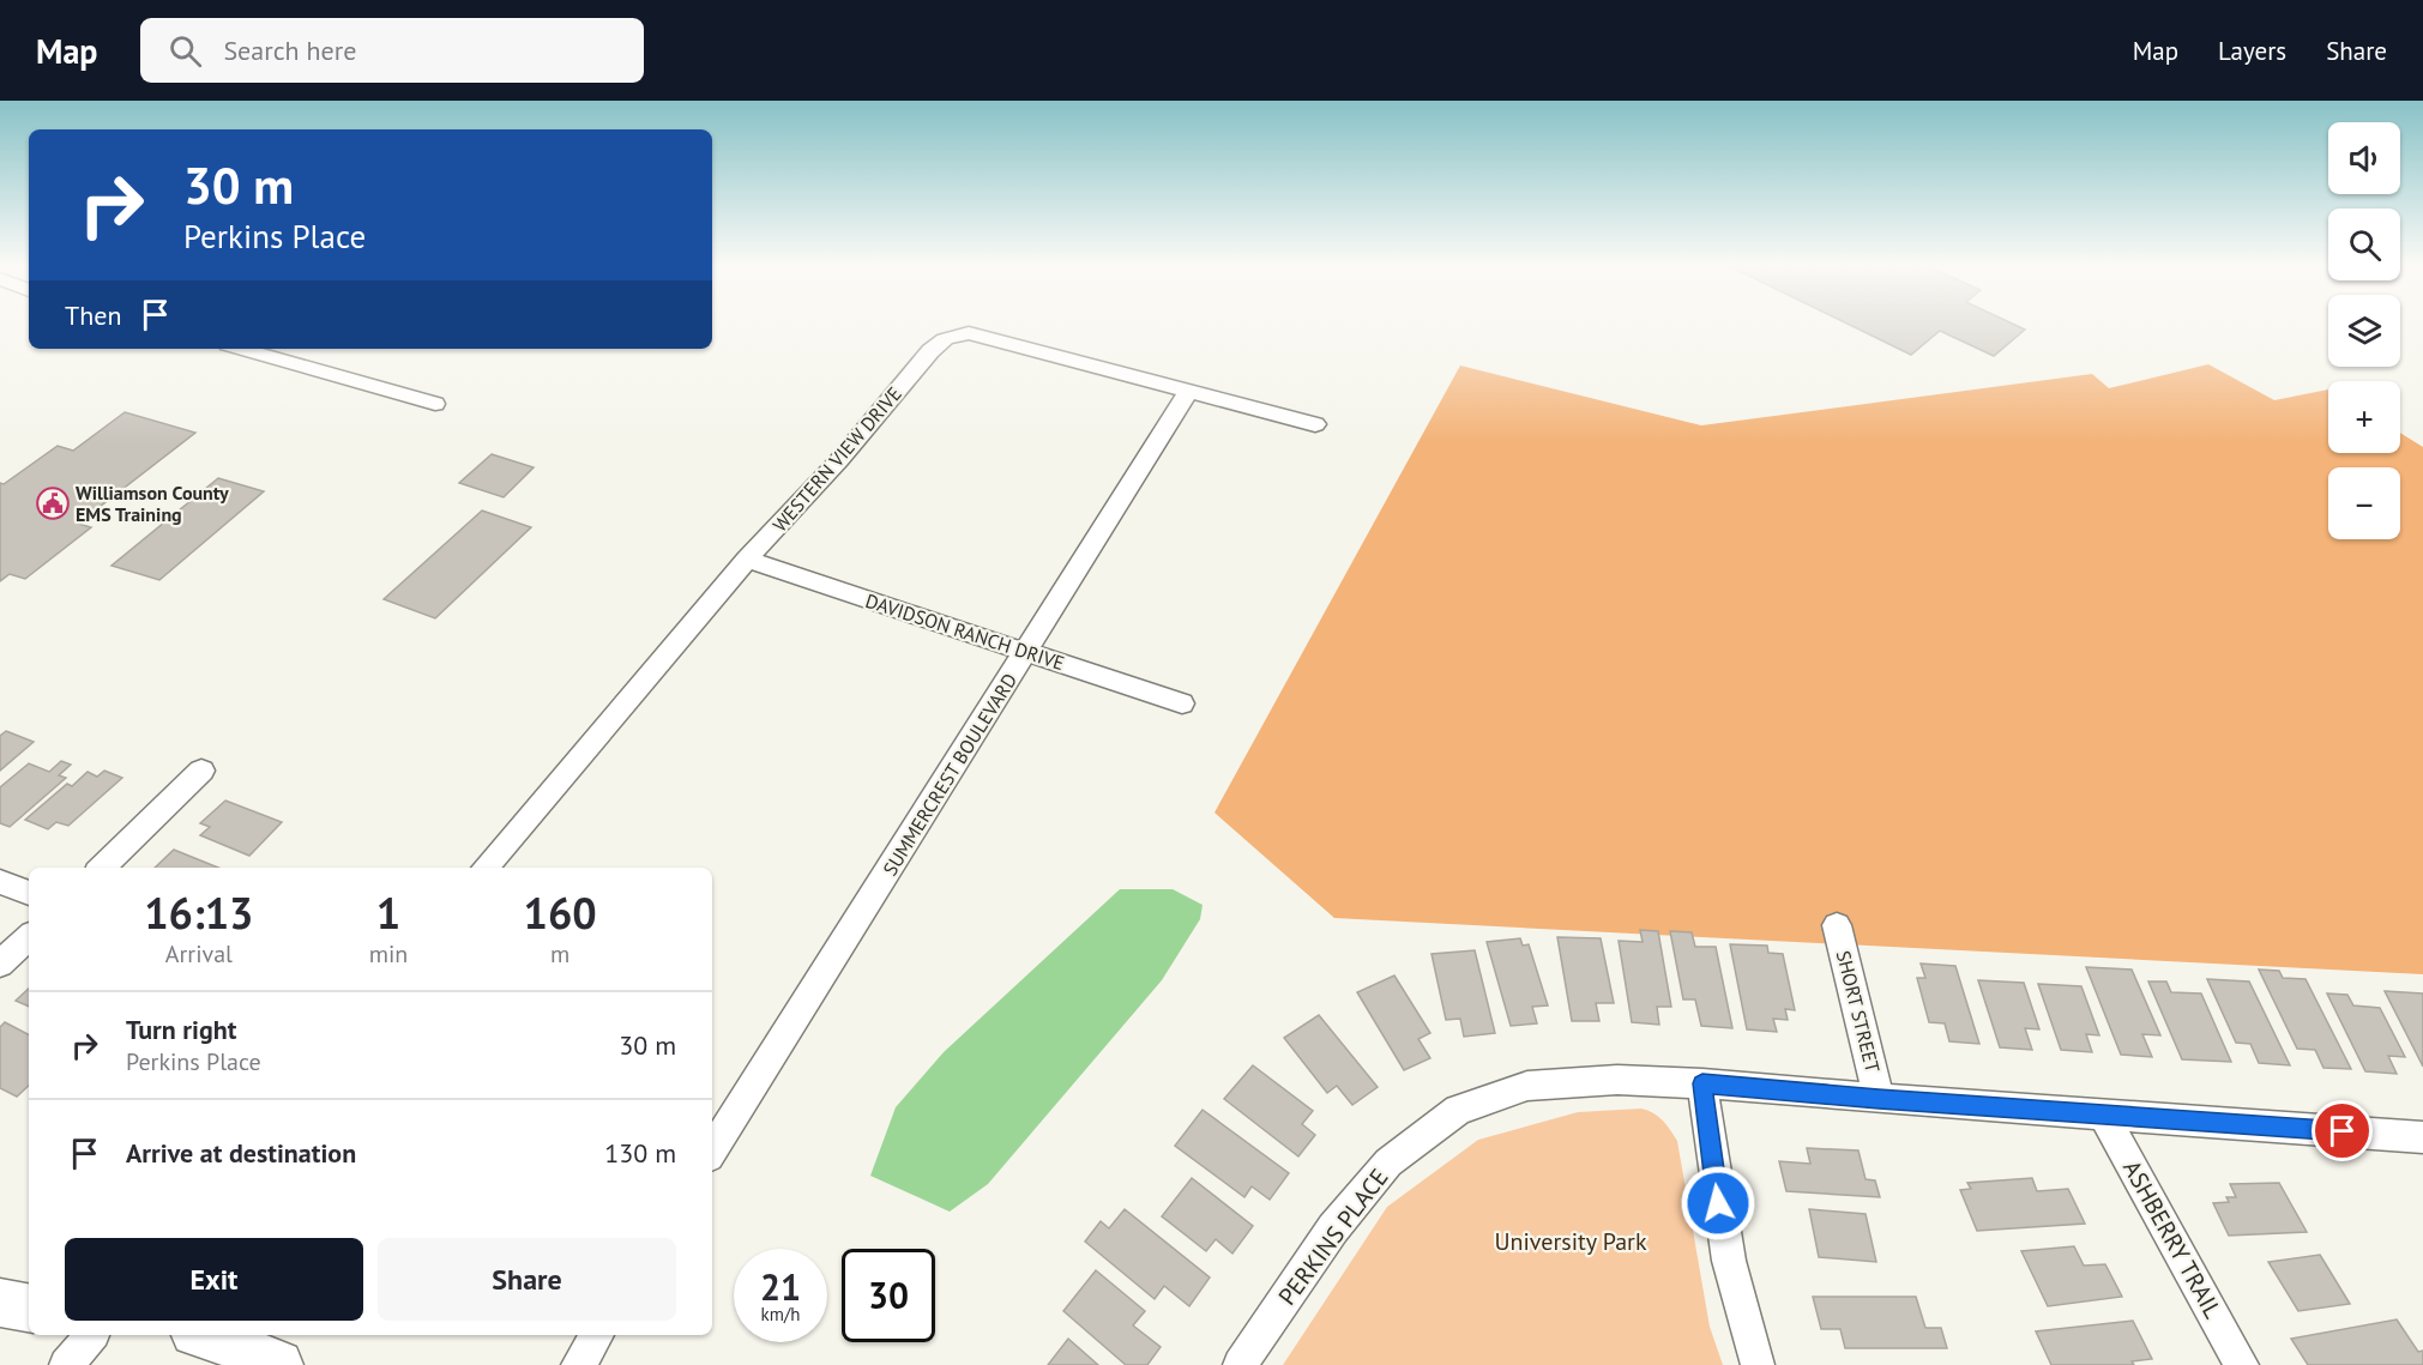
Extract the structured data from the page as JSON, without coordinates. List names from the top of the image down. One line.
{"streets":{"street":["WESTERN VIEW DRIVE","DAVIDSON RANCH DRIVE","SUMMERCREST BOULEVARD","SHORT STREET","PERKINS PLACE","ASHBERRY TRAIL"]},"crossings":[["WESTERN VIEW DRIVE","DAVIDSON RANCH DRIVE"],["WESTERN VIEW DRIVE","SUMMERCREST BOULEVARD"],["DAVIDSON RANCH DRIVE","SUMMERCREST BOULEVARD"],["SHORT STREET","PERKINS PLACE"],["PERKINS PLACE","ASHBERRY TRAIL"]],"parks":["University Park"],"places":{"public building":["Williamson County EMS Training"]},"page":{"header":"Map","search":"Search here","nav":["Map","Layers","Share"],"map_buttons":["+","−"],"turn":["30 m","Perkins Place"],"then":"Then","eta":["16:13","Arrival","1","min","160","m"],"list":[{"name":"Turn right","note":"Perkins Place","value":"30 m"},{"name":"Arrive at destination","value":"130 m"}],"buttons":["Exit","Share"],"speed":"21 km/h","limit":"30"}}
